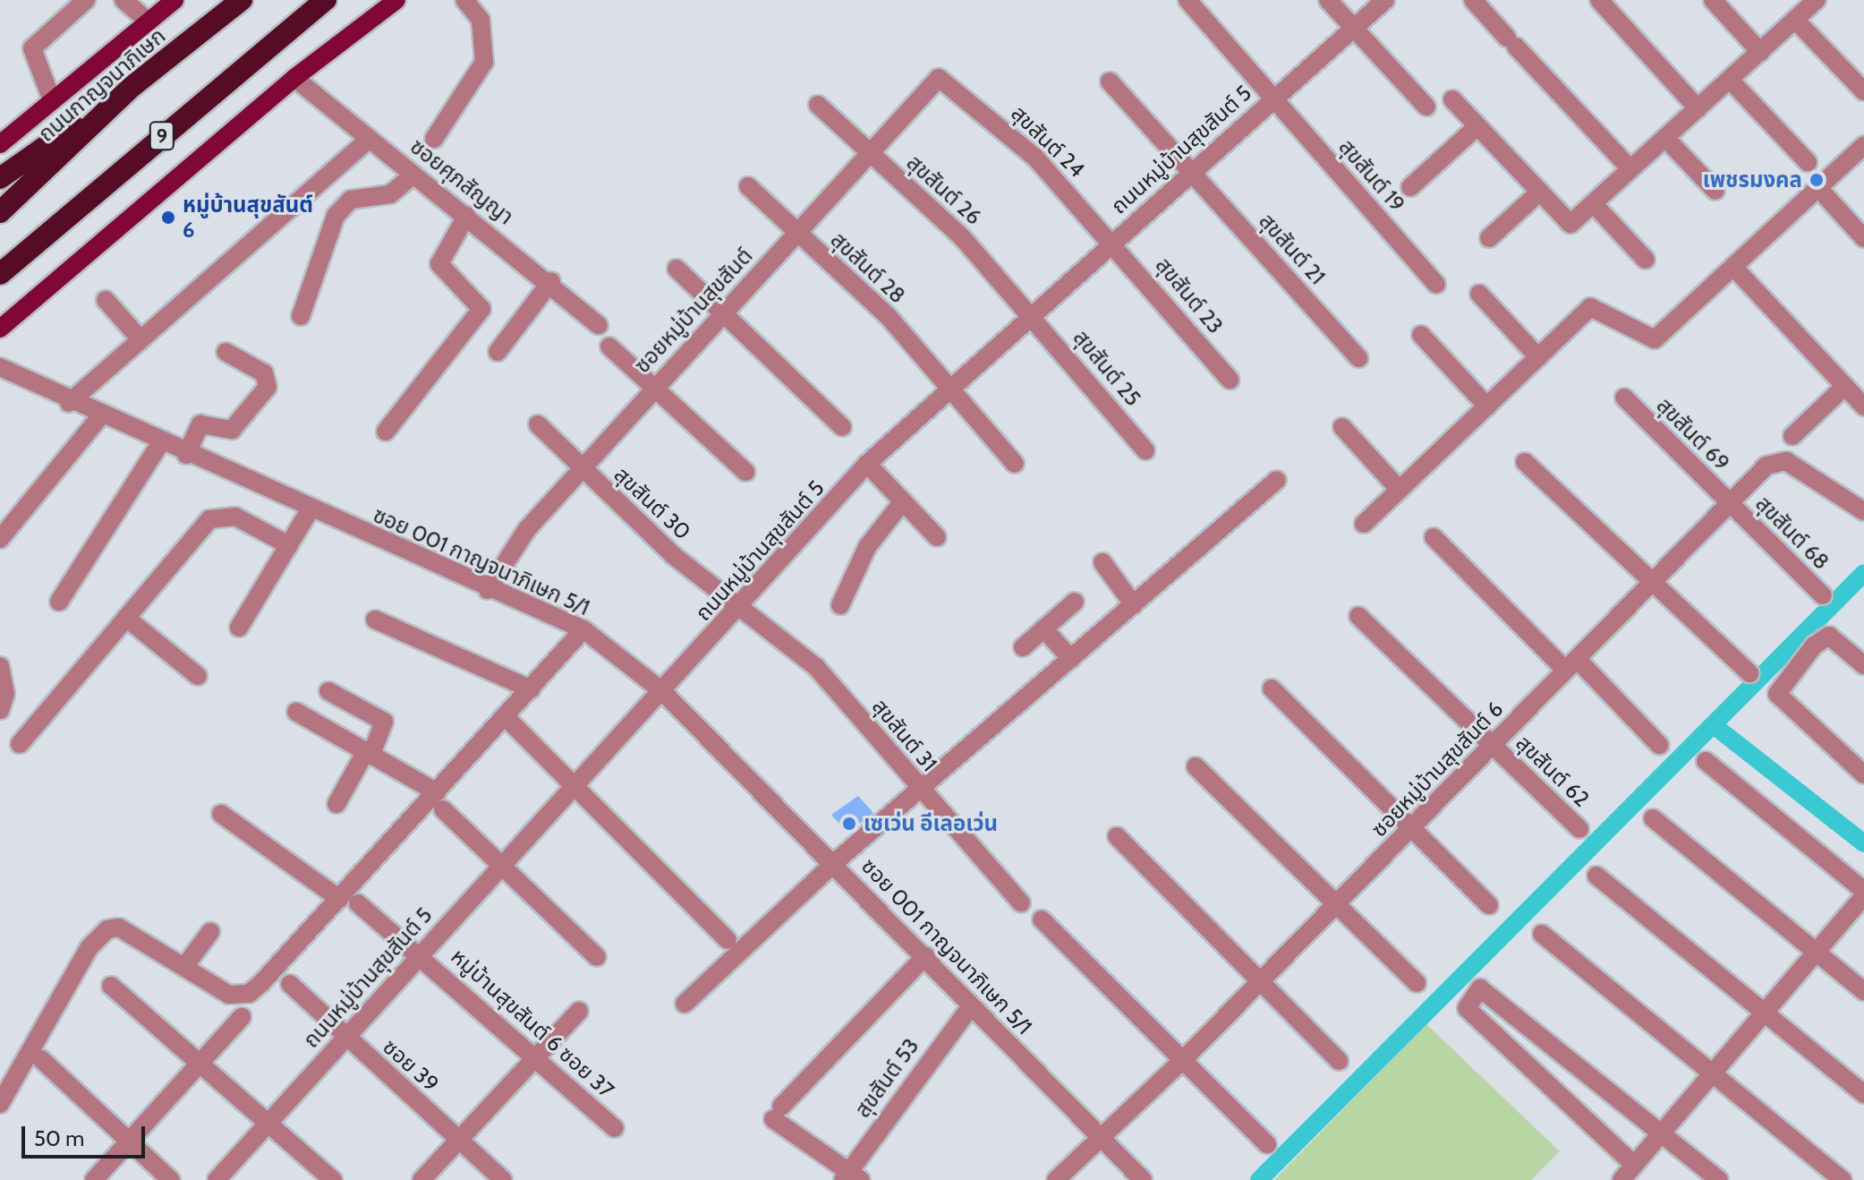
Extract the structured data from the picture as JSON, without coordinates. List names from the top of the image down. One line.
{"streets":{"highway":["ถนนกาญจนาภิเษก","9"],"street":["สุขสันต์ 24","ถนนหมู่บ้านสุขสันต์ 5","สุขสันต์ 19","ซอยศุภสัญญา","สุขสันต์ 26","สุขสันต์ 21","สุขสันต์ 28","สุขสันต์ 23","ซอยหมู่บ้านสุขสันต์","สุขสันต์ 25","สุขสันต์ 69","สุขสันต์ 30","สุขสันต์ 68","ซอย 001 กาญจนาภิเษก 5/1","สุขสันต์ 31","ซอยหมู่บ้านสุขสันต์ 6","สุขสันต์ 62","หมู่บ้านสุขสันต์ 6 ซอย 37","ซอย 39","สุขสันต์ 53"]},"crossings":[["สุขสันต์ 24","ถนนหมู่บ้านสุขสันต์ 5"],["สุขสันต์ 24","สุขสันต์ 23"],["สุขสันต์ 24","ซอยหมู่บ้านสุขสันต์"],["ถนนหมู่บ้านสุขสันต์ 5","สุขสันต์ 19"],["ถนนหมู่บ้านสุขสันต์ 5","สุขสันต์ 26"],["ถนนหมู่บ้านสุขสันต์ 5","สุขสันต์ 21"],["ถนนหมู่บ้านสุขสันต์ 5","สุขสันต์ 28"],["ถนนหมู่บ้านสุขสันต์ 5","สุขสันต์ 23"],["ถนนหมู่บ้านสุขสันต์ 5","สุขสันต์ 25"],["ถนนหมู่บ้านสุขสันต์ 5","สุขสันต์ 30"],["ถนนหมู่บ้านสุขสันต์ 5","ซอย 001 กาญจนาภิเษก 5/1"],["ถนนหมู่บ้านสุขสันต์ 5","สุขสันต์ 31"],["ถนนหมู่บ้านสุขสันต์ 5","หมู่บ้านสุขสันต์ 6 ซอย 37"],["ถนนหมู่บ้านสุขสันต์ 5","ซอย 39"],["สุขสันต์ 26","ซอยหมู่บ้านสุขสันต์"],["สุขสันต์ 26","สุขสันต์ 25"],["สุขสันต์ 28","ซอยหมู่บ้านสุขสันต์"],["ซอยหมู่บ้านสุขสันต์","สุขสันต์ 30"],["ซอยหมู่บ้านสุขสันต์","ซอย 001 กาญจนาภิเษก 5/1"],["สุขสันต์ 69","สุขสันต์ 68"],["สุขสันต์ 69","ซอยหมู่บ้านสุขสันต์ 6"],["สุขสันต์ 30","สุขสันต์ 31"],["สุขสันต์ 68","ซอยหมู่บ้านสุขสันต์ 6"],["ซอย 001 กาญจนาภิเษก 5/1","ซอยหมู่บ้านสุขสันต์ 6"],["ซอย 001 กาญจนาภิเษก 5/1","สุขสันต์ 53"],["ซอยหมู่บ้านสุขสันต์ 6","สุขสันต์ 62"]],"places":["เพชรมงคล","หมู่บ้านสุขสันต์ 6","เซเว่น อีเลอเว่น"],"scale_bar":"50 m"}
